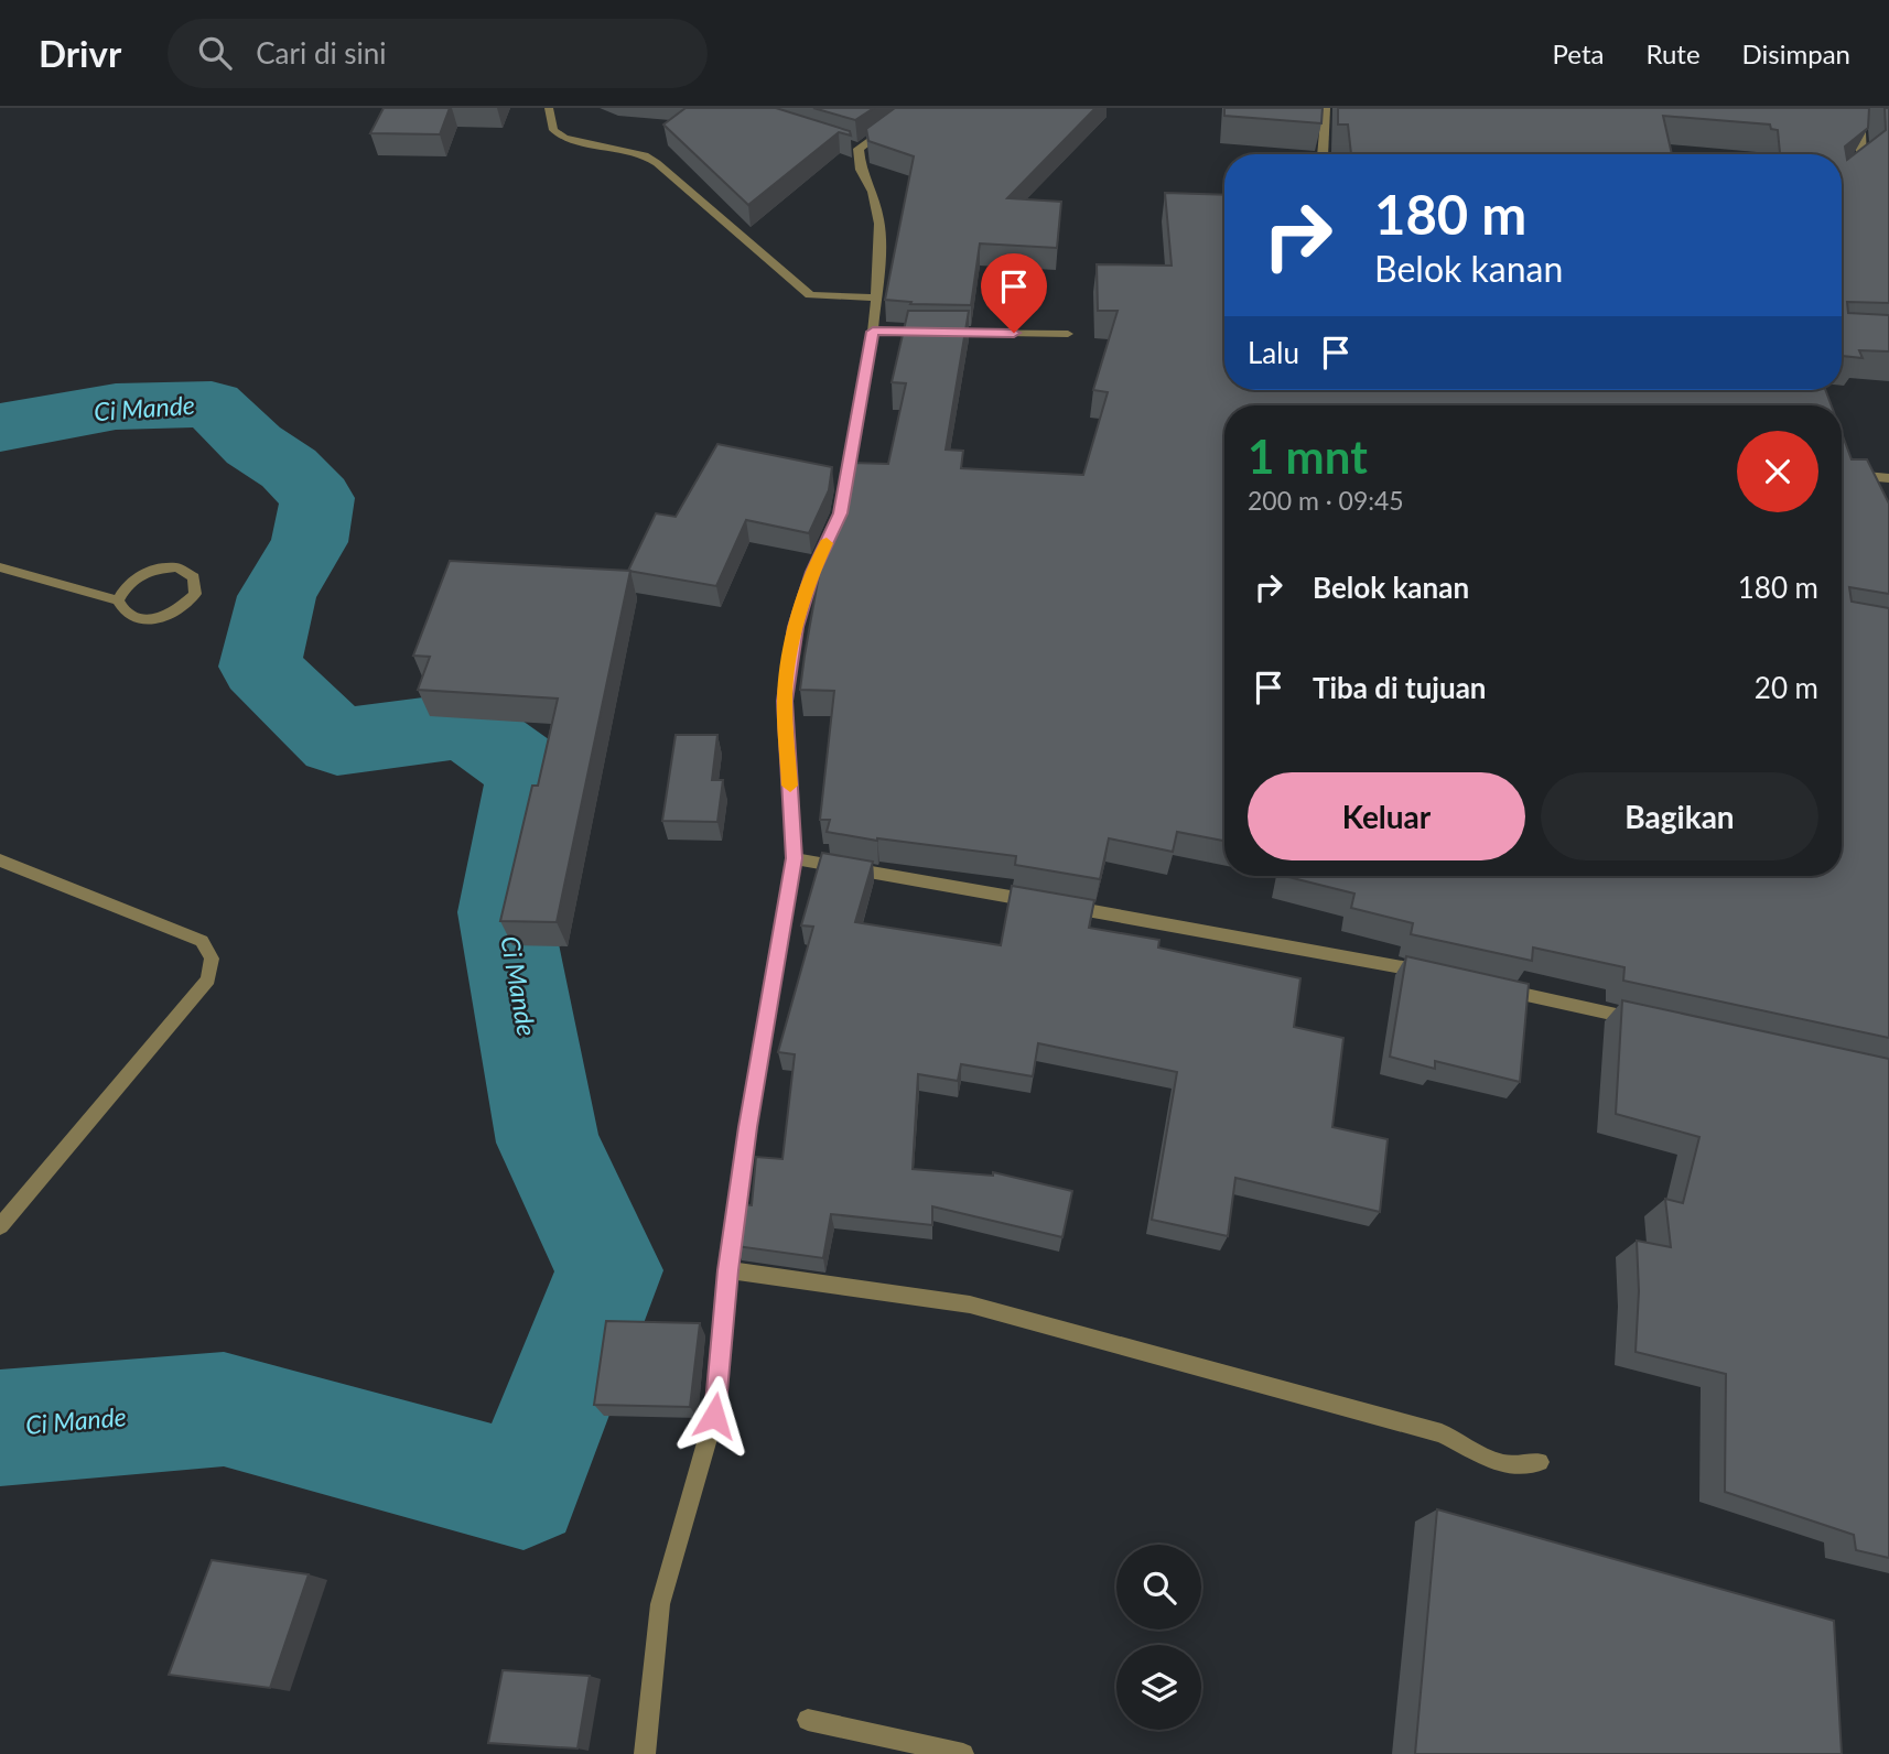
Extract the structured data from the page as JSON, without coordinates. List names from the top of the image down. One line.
{"water":["Ci Mande"],"page":{"header":"Drivr","search":"Cari di sini","nav":["Peta","Rute","Disimpan"],"turn":["180 m","Belok kanan"],"then":"Lalu","heading":["1 mnt","200 m · 09:45"],"list":[{"name":"Belok kanan","value":"180 m"},{"name":"Tiba di tujuan","value":"20 m"}],"buttons":["Keluar","Bagikan"]}}
